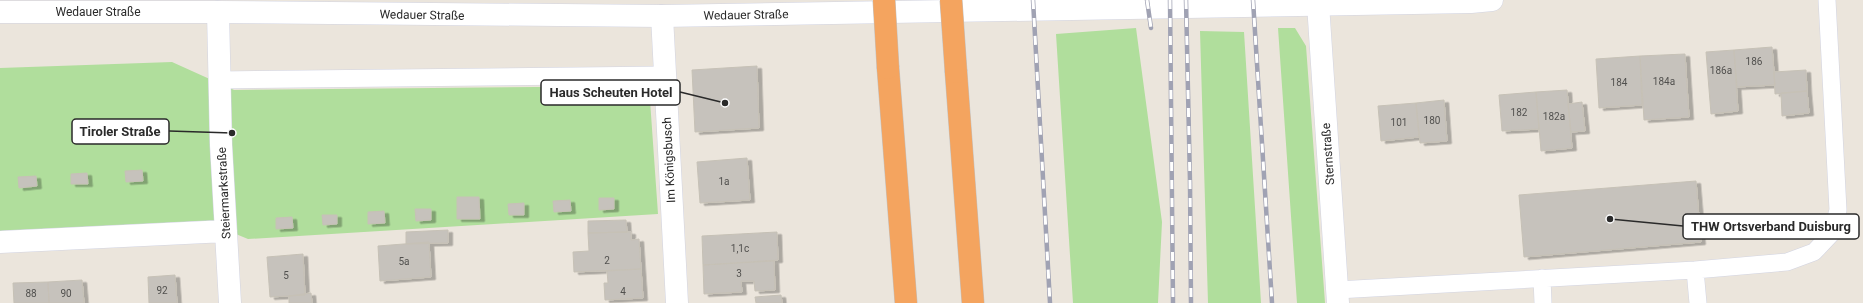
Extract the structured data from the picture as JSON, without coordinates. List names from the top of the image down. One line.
{"streets":{"street":["Wedauer Straße","Sternstraße","Im Königsbusch","Steiermarkstraße"]},"crossings":[["Wedauer Straße","Sternstraße"],["Wedauer Straße","Im Königsbusch"],["Wedauer Straße","Steiermarkstraße"]],"places":["Haus Scheuten Hotel","Tiroler Straße","THW Ortsverband Duisburg"],"house_numbers":["186","186a","184a","184","182","182a","180","101","1a","1,1c","2","5a","3","5","92","4","88","90"]}
